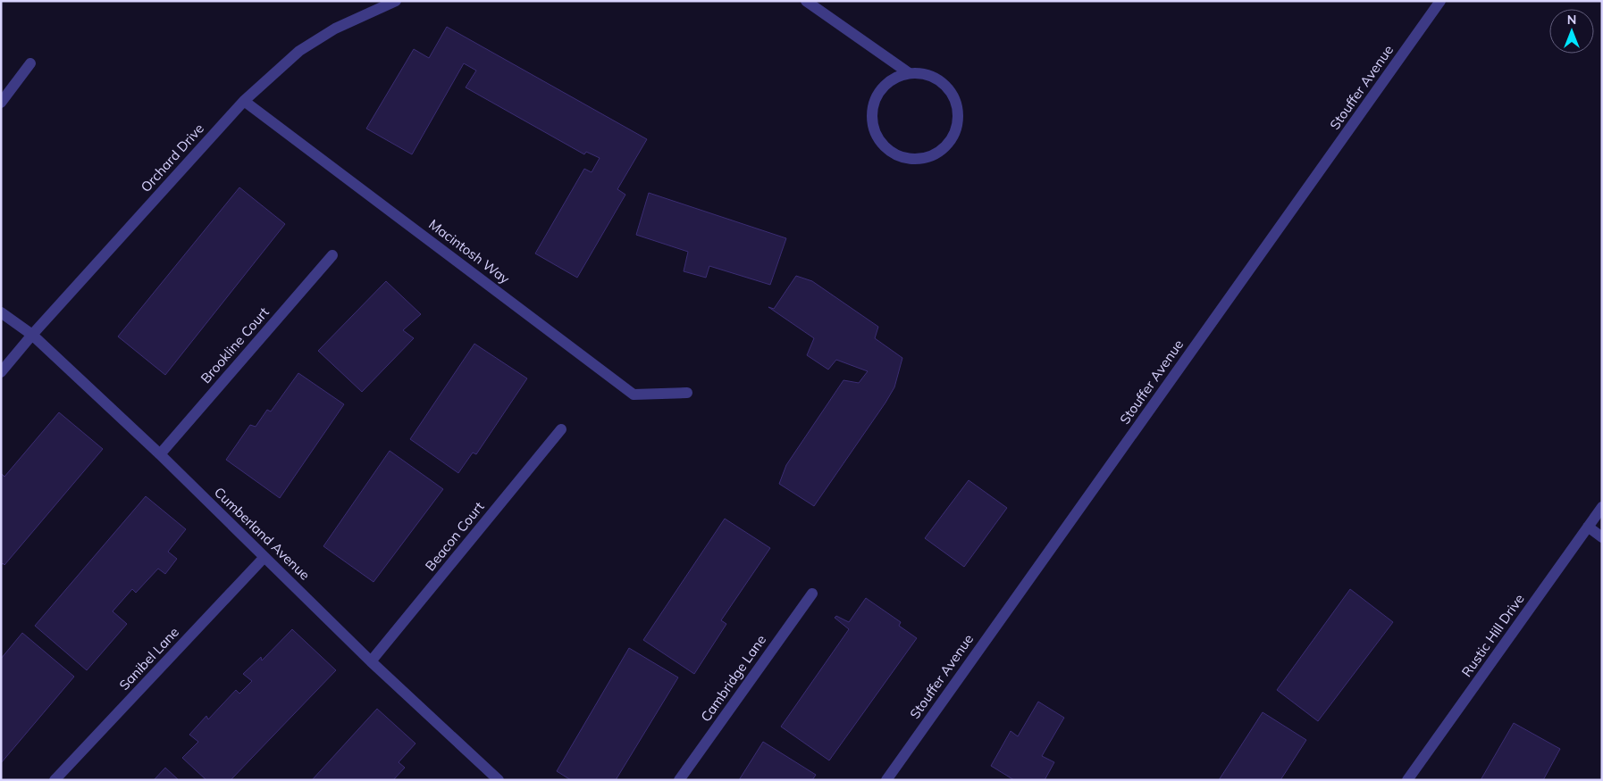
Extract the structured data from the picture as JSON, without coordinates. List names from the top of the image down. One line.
{"streets":{"street":["Stouffer Avenue","Orchard Drive","Macintosh Way","Brookline Court","Cumberland Avenue","Beacon Court","Rustic Hill Drive","Sanibel Lane","Cambridge Lane"]},"crossings":[["Orchard Drive","Macintosh Way"],["Orchard Drive","Cumberland Avenue"],["Brookline Court","Cumberland Avenue"],["Cumberland Avenue","Beacon Court"],["Cumberland Avenue","Sanibel Lane"]],"north":"top"}
